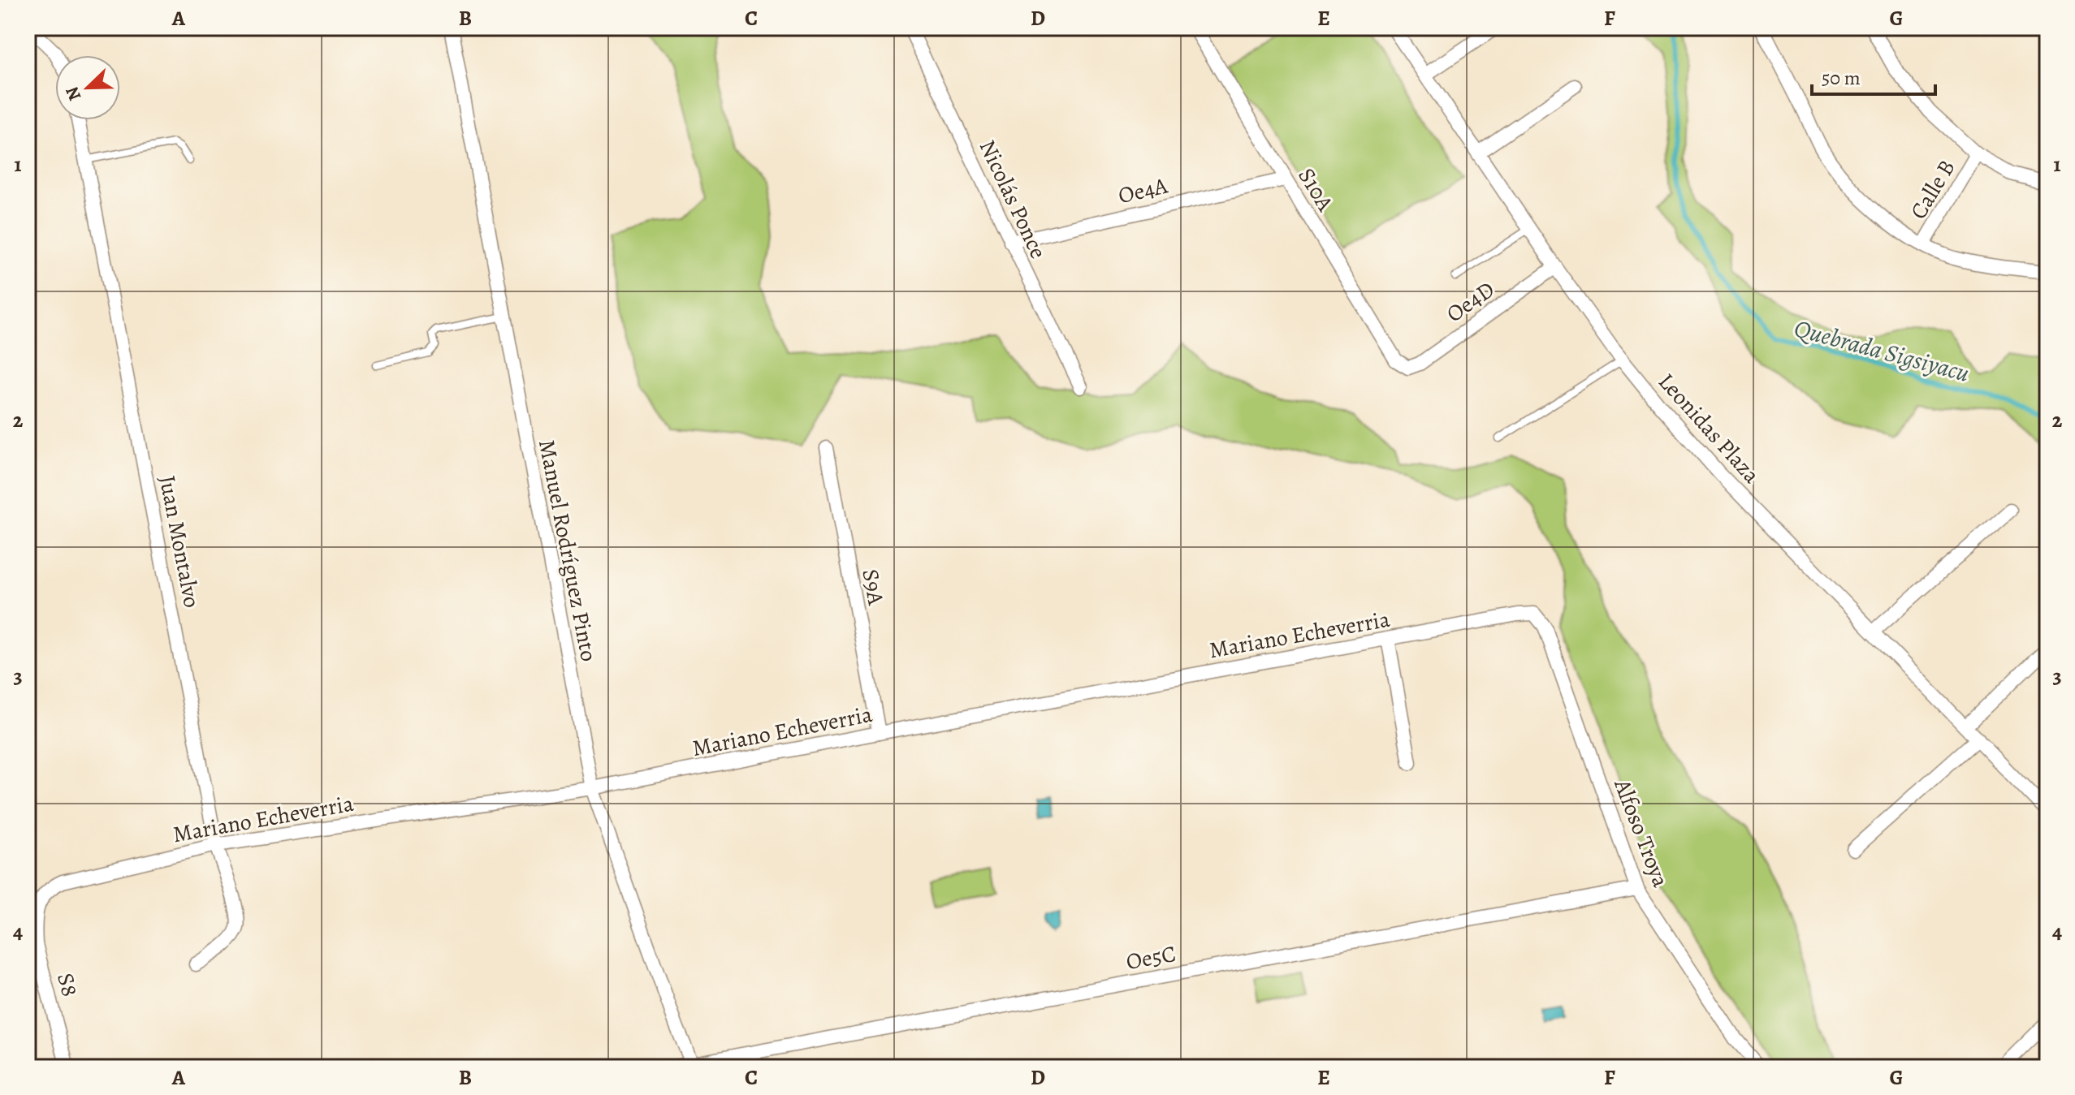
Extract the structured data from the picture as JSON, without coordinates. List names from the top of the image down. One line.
{"streets":{"street":["S10A","Calle B","Oe4A","Nicolás Ponce","Oe4D","Leonidas Plaza","Juan Montalvo","Manuel Rodríguez Pinto","S9A","Mariano Echeverria","Alfoso Troya","Oe5C","S8"]},"crossings":[["S10A","Oe4A"],["S10A","Oe4D"],["Oe4A","Nicolás Ponce"],["Oe4D","Leonidas Plaza"],["Juan Montalvo","Mariano Echeverria"],["Manuel Rodríguez Pinto","Mariano Echeverria"],["Manuel Rodríguez Pinto","Oe5C"],["S9A","Mariano Echeverria"],["Mariano Echeverria","Alfoso Troya"],["Mariano Echeverria","S8"],["Alfoso Troya","Oe5C"]],"water":["Quebrada Sigsiyacu"],"scale_bar":"50 m","north":"bottom left","grid":{"columns":["A","B","C","D","E","F","G"],"rows":["1","2","3","4"]}}
